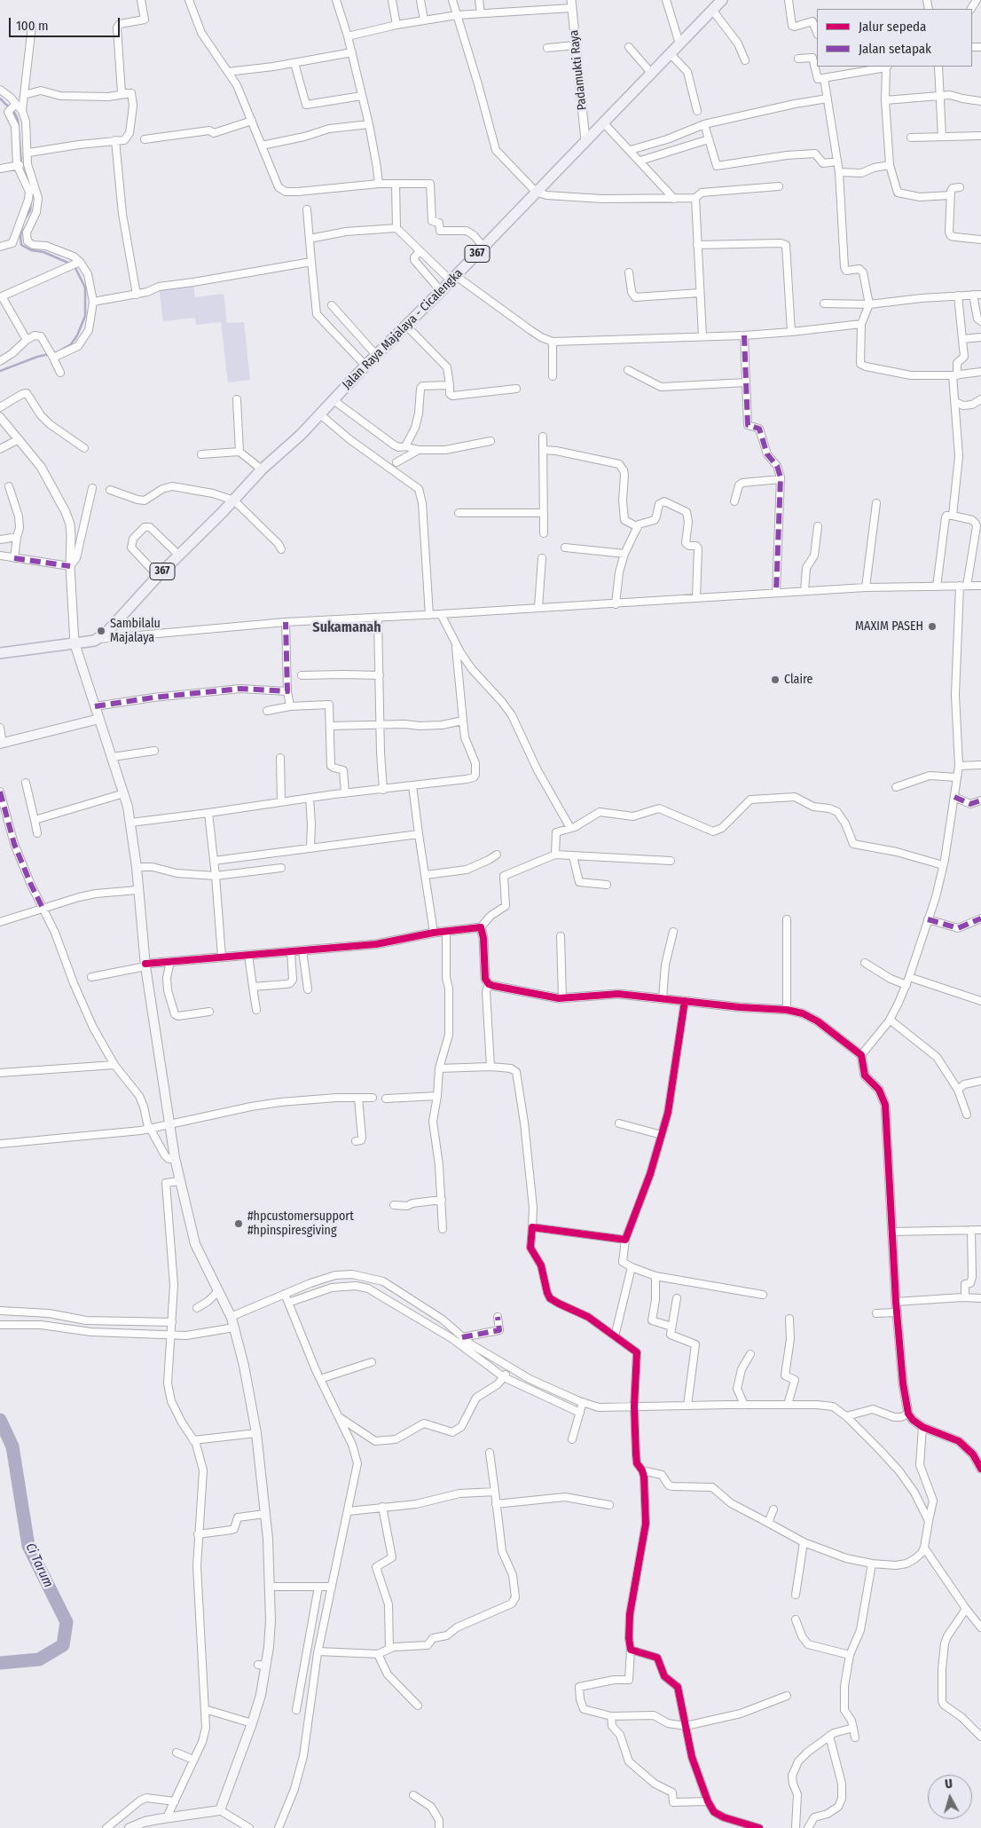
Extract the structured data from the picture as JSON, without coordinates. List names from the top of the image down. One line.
{"streets":{"main road":["367","Jalan Raya Majalaya - Cicalengka"],"street":["Padamukti Raya"]},"crossings":[["Padamukti Raya","Jalan Raya Majalaya - Cicalengka"]],"districts":["Sukamanah"],"water":["Ci Tarum"],"places":["MAXIM PASEH","Sambilalu Majalaya","Claire","#hpcustomersupport #hpinspiresgiving"],"legend":["Jalur sepeda","Jalan setapak"],"scale_bar":"100 m","north":"top"}
